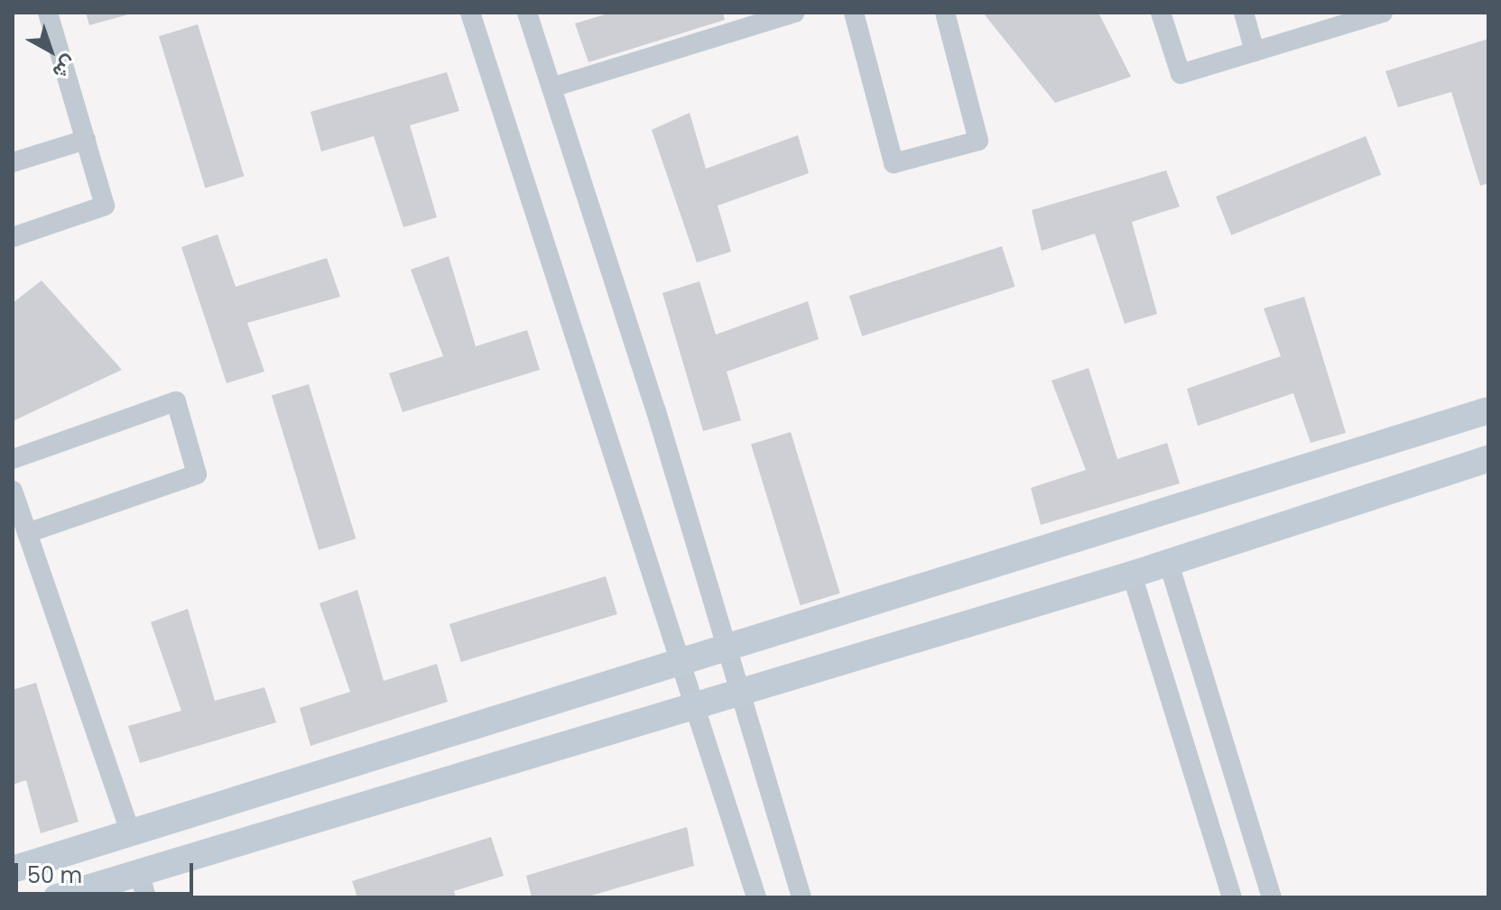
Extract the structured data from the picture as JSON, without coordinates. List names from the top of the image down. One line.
{"scale_bar":"50 m","north":"bottom right"}
